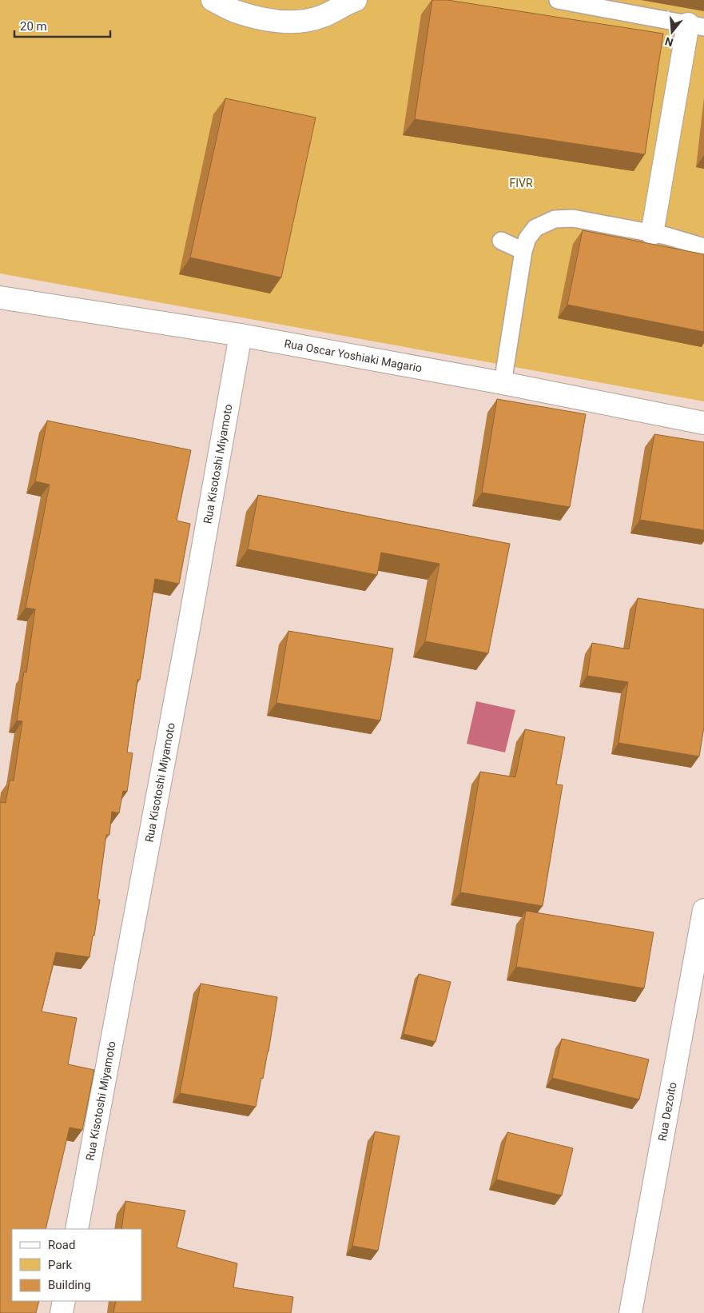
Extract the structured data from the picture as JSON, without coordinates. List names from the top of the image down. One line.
{"streets":{"street":["Rua Oscar Yoshiaki Magario","Rua Kisotoshi Miyamoto","Rua Dezoito"]},"crossings":[["Rua Oscar Yoshiaki Magario","Rua Kisotoshi Miyamoto"]],"parks":["FIVR"],"legend":["Road","Park","Building"],"scale_bar":"20 m","north":"bottom"}
